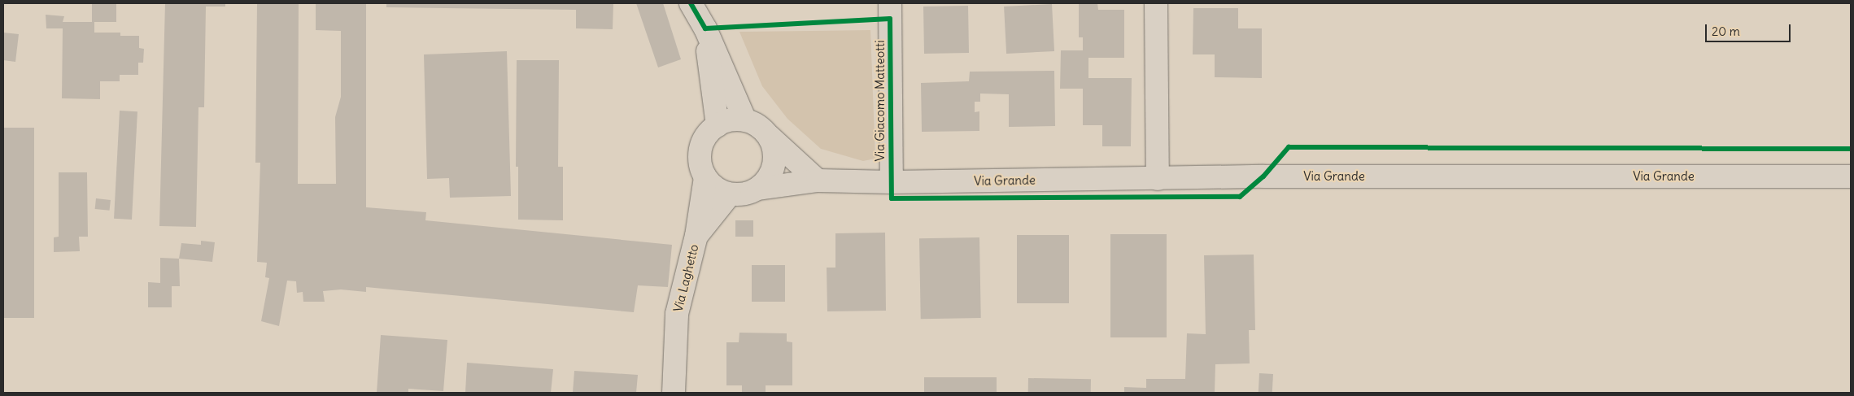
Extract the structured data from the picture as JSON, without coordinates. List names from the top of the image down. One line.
{"streets":{"street":["Via Giacomo Matteotti","Via Grande","Via Laghetto"]},"crossings":[["Via Giacomo Matteotti","Via Grande"],["Via Grande","Via Laghetto"]],"scale_bar":"20 m"}
